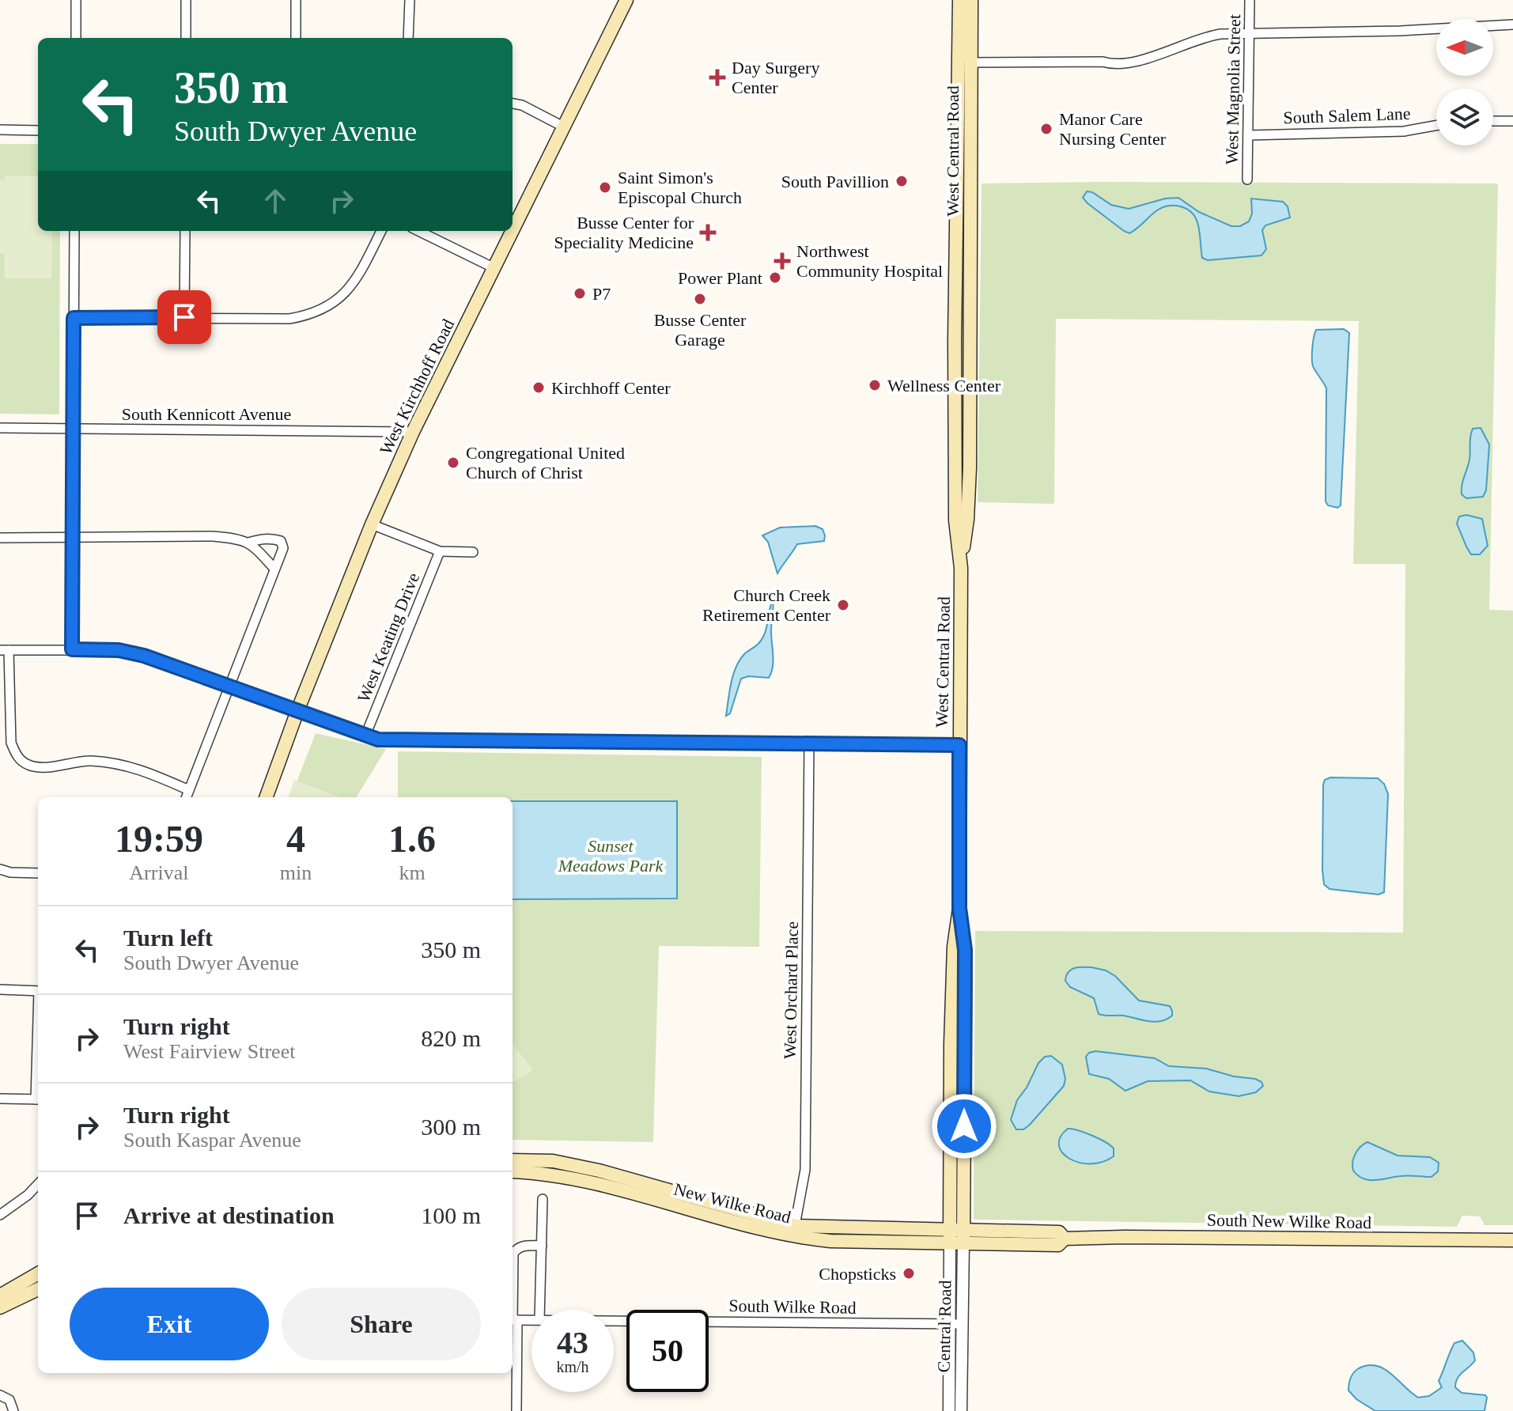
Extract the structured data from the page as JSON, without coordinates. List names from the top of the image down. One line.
{"streets":{"main road":["West Central Road","West Kirchhoff Road","New Wilke Road","South New Wilke Road"],"street":["West Magnolia Street","South Salem Lane","South Kennicott Avenue","West Keating Drive","West Orchard Place","South Wilke Road","Central Road"]},"crossings":[["West Magnolia Street","South Salem Lane"],["West Central Road","New Wilke Road"],["West Central Road","South New Wilke Road"],["West Central Road","Central Road"],["West Kirchhoff Road","South Kennicott Avenue"],["West Orchard Place","New Wilke Road"],["New Wilke Road","South New Wilke Road"],["New Wilke Road","Central Road"],["South New Wilke Road","Central Road"],["South Wilke Road","Central Road"]],"parks":["Sunset Meadows Park"],"places":{"health":["Day Surgery Center","Busse Center for Speciality Medicine","Northwest Community Hospital"],"other":["Manor Care Nursing Center","South Pavillion","Saint Simon's Episcopal Church","Power Plant","P7","Busse Center Garage","Wellness Center","Kirchhoff Center","Congregational United Church of Christ","Church Creek Retirement Center","Chopsticks"]},"north":"left","page":{"turn":["350 m","South Dwyer Avenue"],"eta":["19:59","Arrival","4","min","1.6","km"],"list":[{"name":"Turn left","note":"South Dwyer Avenue","value":"350 m"},{"name":"Turn right","note":"West Fairview Street","value":"820 m"},{"name":"Turn right","note":"South Kaspar Avenue","value":"300 m"},{"name":"Arrive at destination","value":"100 m"}],"buttons":["Exit","Share"],"speed":"43 km/h","limit":"50"}}
